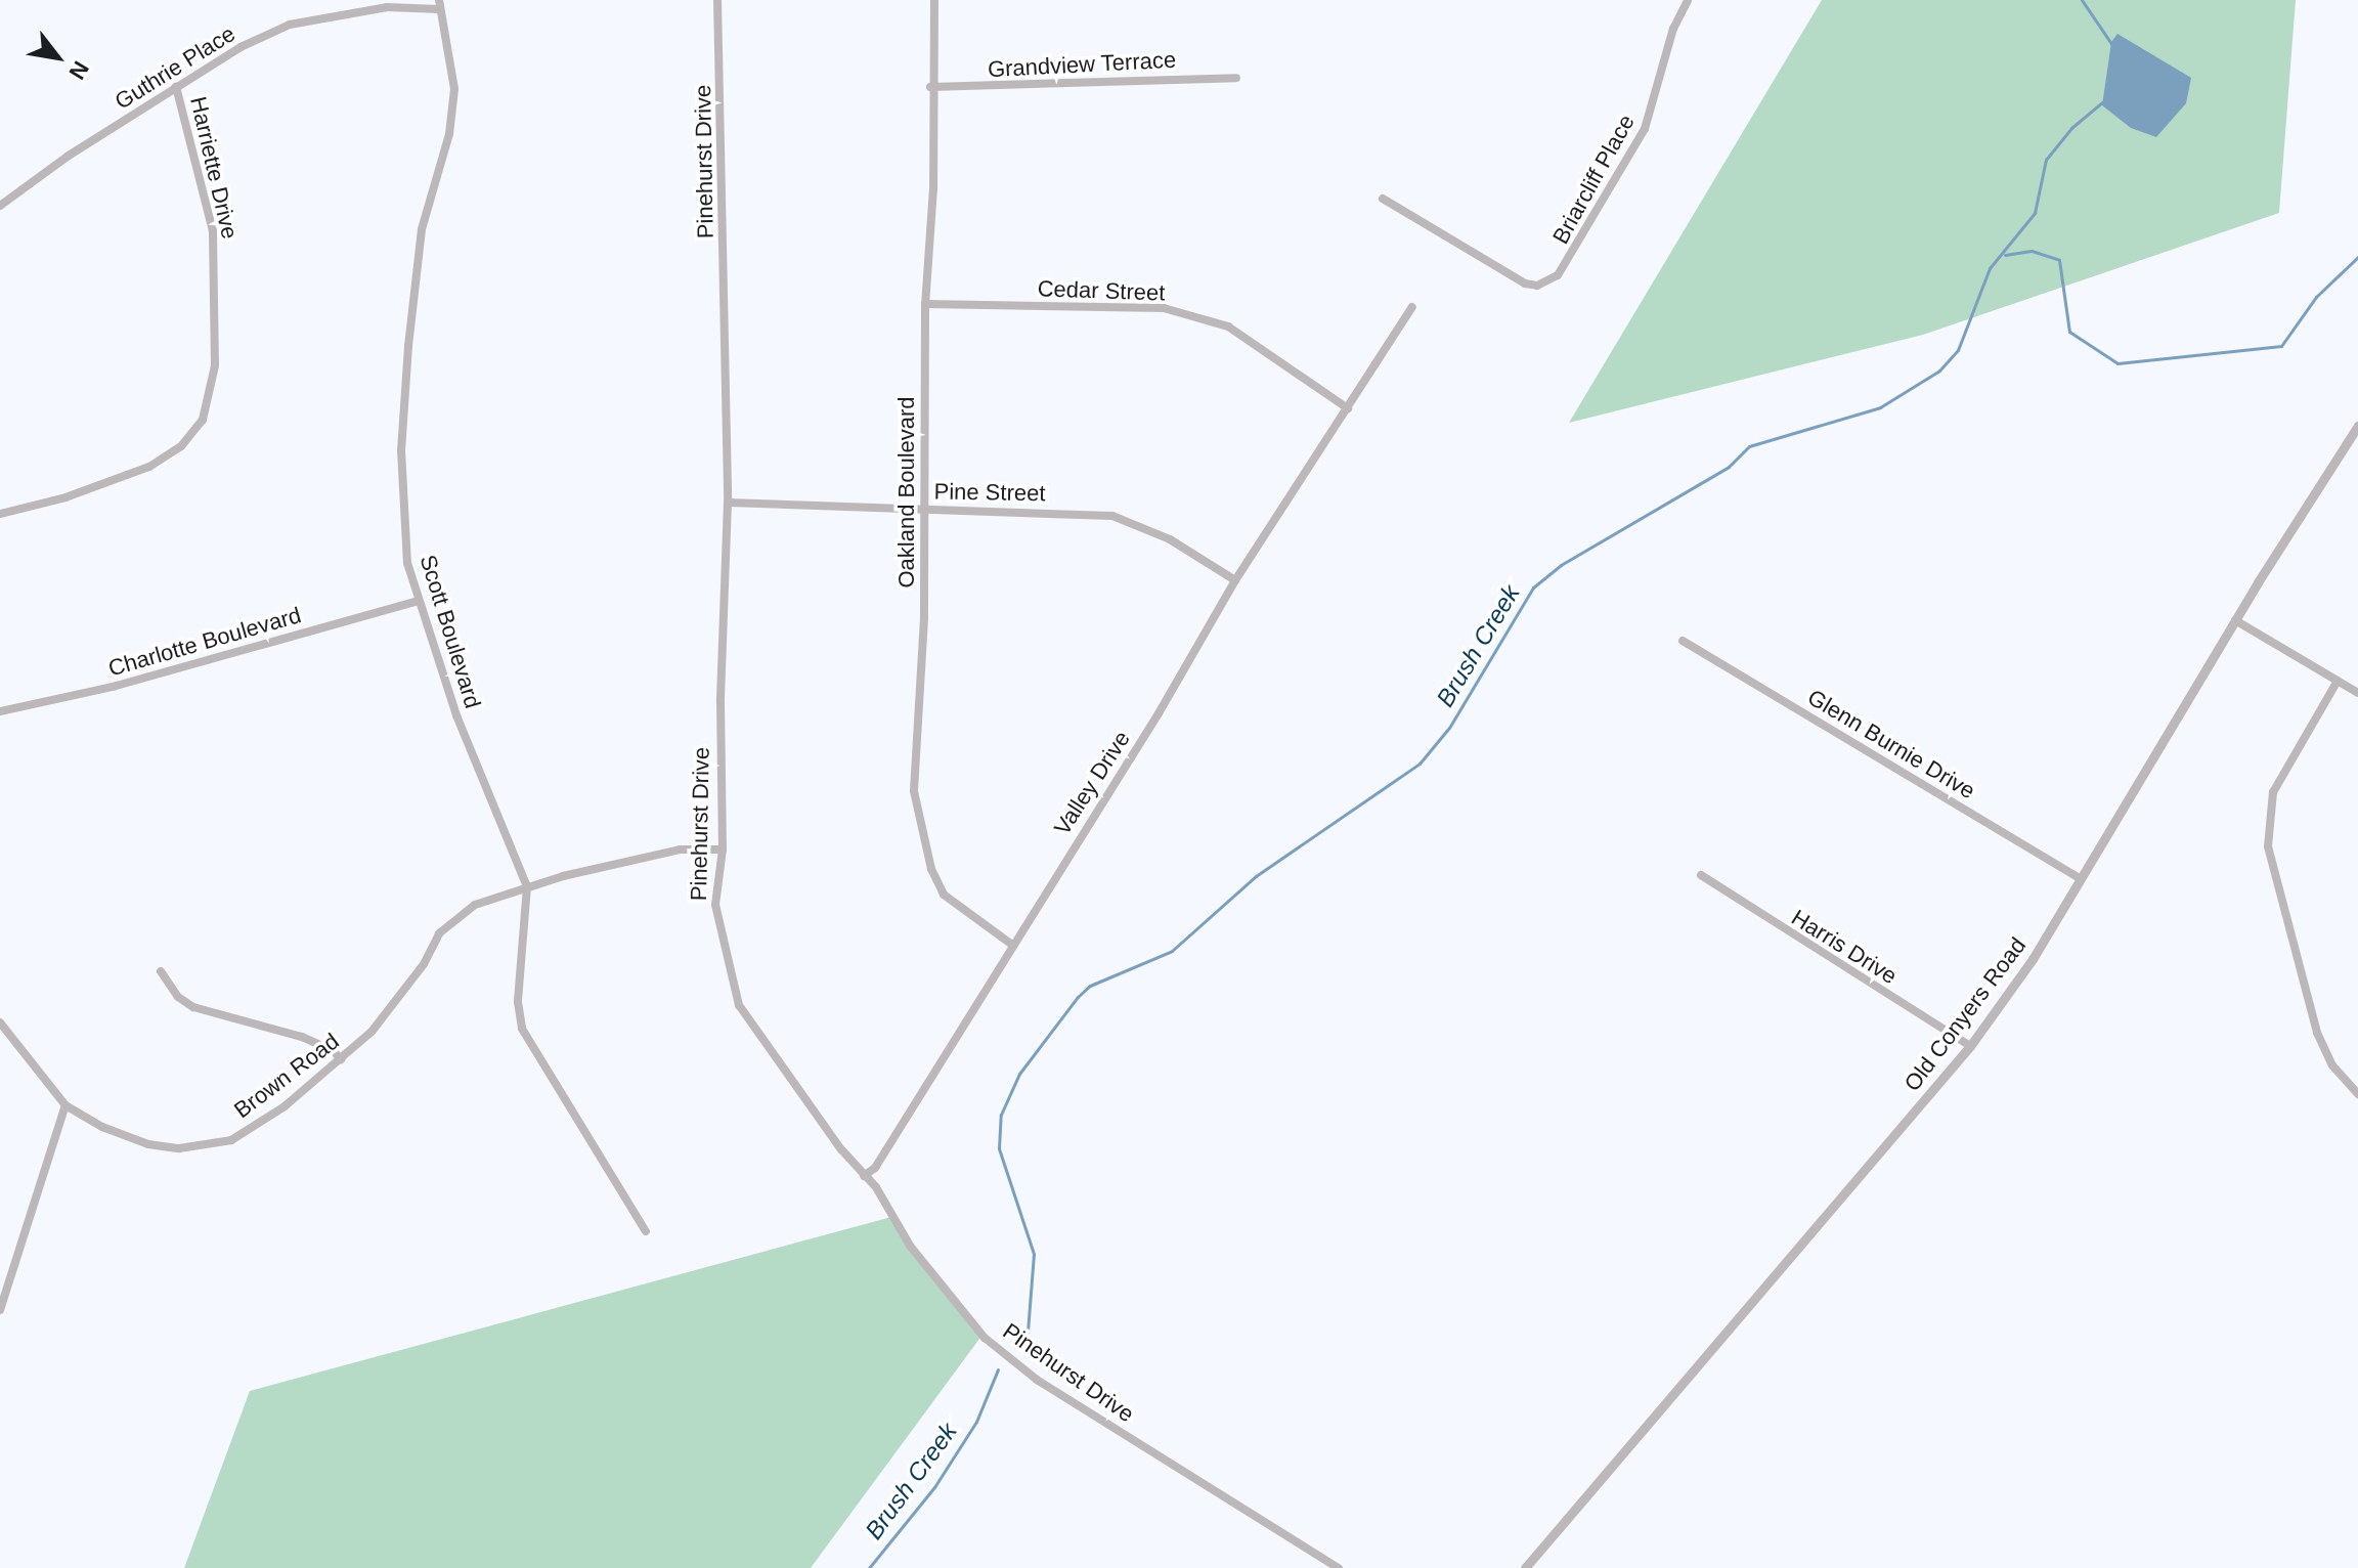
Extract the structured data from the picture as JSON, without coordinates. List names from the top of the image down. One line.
{"streets":{"street":["Grandview Terrace","Guthrie Place","Pinehurst Drive","Harriette Drive","Briarcliff Place","Cedar Street","Oakland Boulevard","Pine Street","Scott Boulevard","Charlotte Boulevard","Glenn Burnie Drive","Valley Drive","Harris Drive","Old Conyers Road","Brown Road"]},"crossings":[["Grandview Terrace","Oakland Boulevard"],["Guthrie Place","Harriette Drive"],["Guthrie Place","Scott Boulevard"],["Pinehurst Drive","Pine Street"],["Pinehurst Drive","Valley Drive"],["Pinehurst Drive","Brown Road"],["Cedar Street","Oakland Boulevard"],["Cedar Street","Valley Drive"],["Oakland Boulevard","Pine Street"],["Oakland Boulevard","Valley Drive"],["Pine Street","Valley Drive"],["Scott Boulevard","Charlotte Boulevard"],["Scott Boulevard","Brown Road"],["Glenn Burnie Drive","Old Conyers Road"],["Harris Drive","Old Conyers Road"]],"water":["Brush Creek"],"north":"bottom right"}
